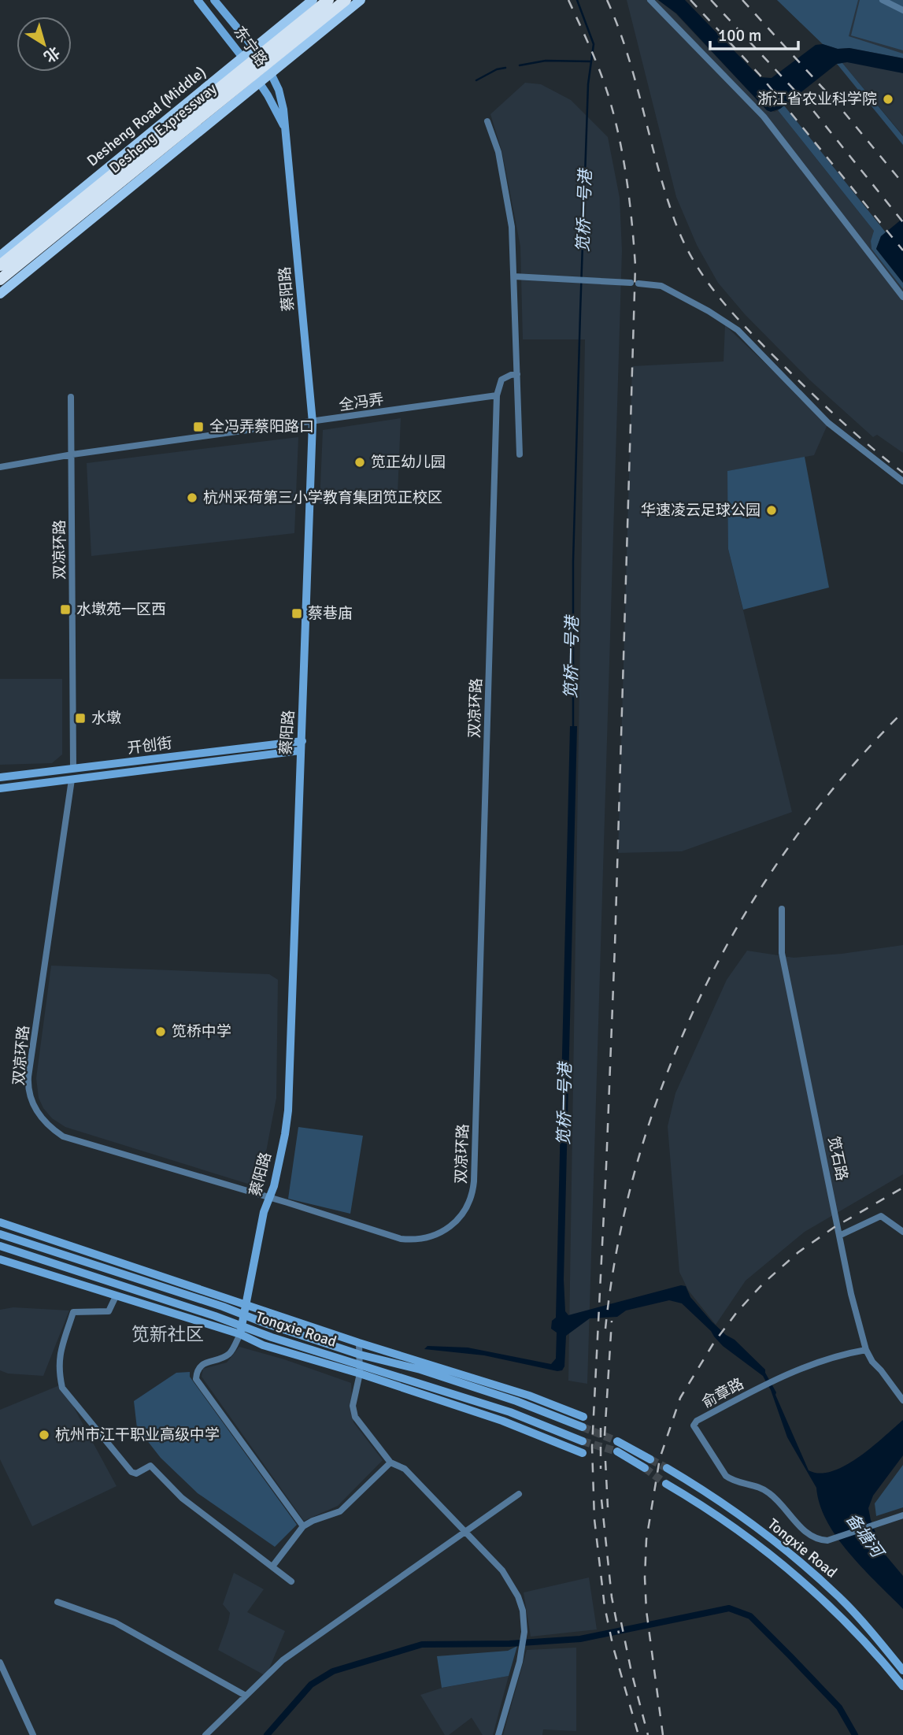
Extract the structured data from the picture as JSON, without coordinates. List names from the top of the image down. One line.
{"streets":{"highway":["Desheng Expressway"],"main road":["Desheng Road (Middle)"],"street":["东宁路","蔡阳路","全冯弄","双凉环路","开创街","笕石路","Tongxie Road","俞章路"]},"crossings":[["东宁路","Desheng Road (Middle)"],["东宁路","蔡阳路"],["蔡阳路","全冯弄"],["蔡阳路","双凉环路"],["蔡阳路","开创街"],["蔡阳路","Tongxie Road"],["全冯弄","双凉环路"],["双凉环路","开创街"],["笕石路","俞章路"]],"districts":["笕新社区"],"water":["笕桥一号港","备塘河"],"places":{"other":["浙江省农业科学院","笕正幼儿园","杭州采荷第三小学教育集团笕正校区","华速凌云足球公园","笕桥中学","杭州市江干职业高级中学"],"transit":["全冯弄蔡阳路口","水墩苑一区西","蔡巷庙","水墩"]},"scale_bar":"100 m","north":"bottom right"}
